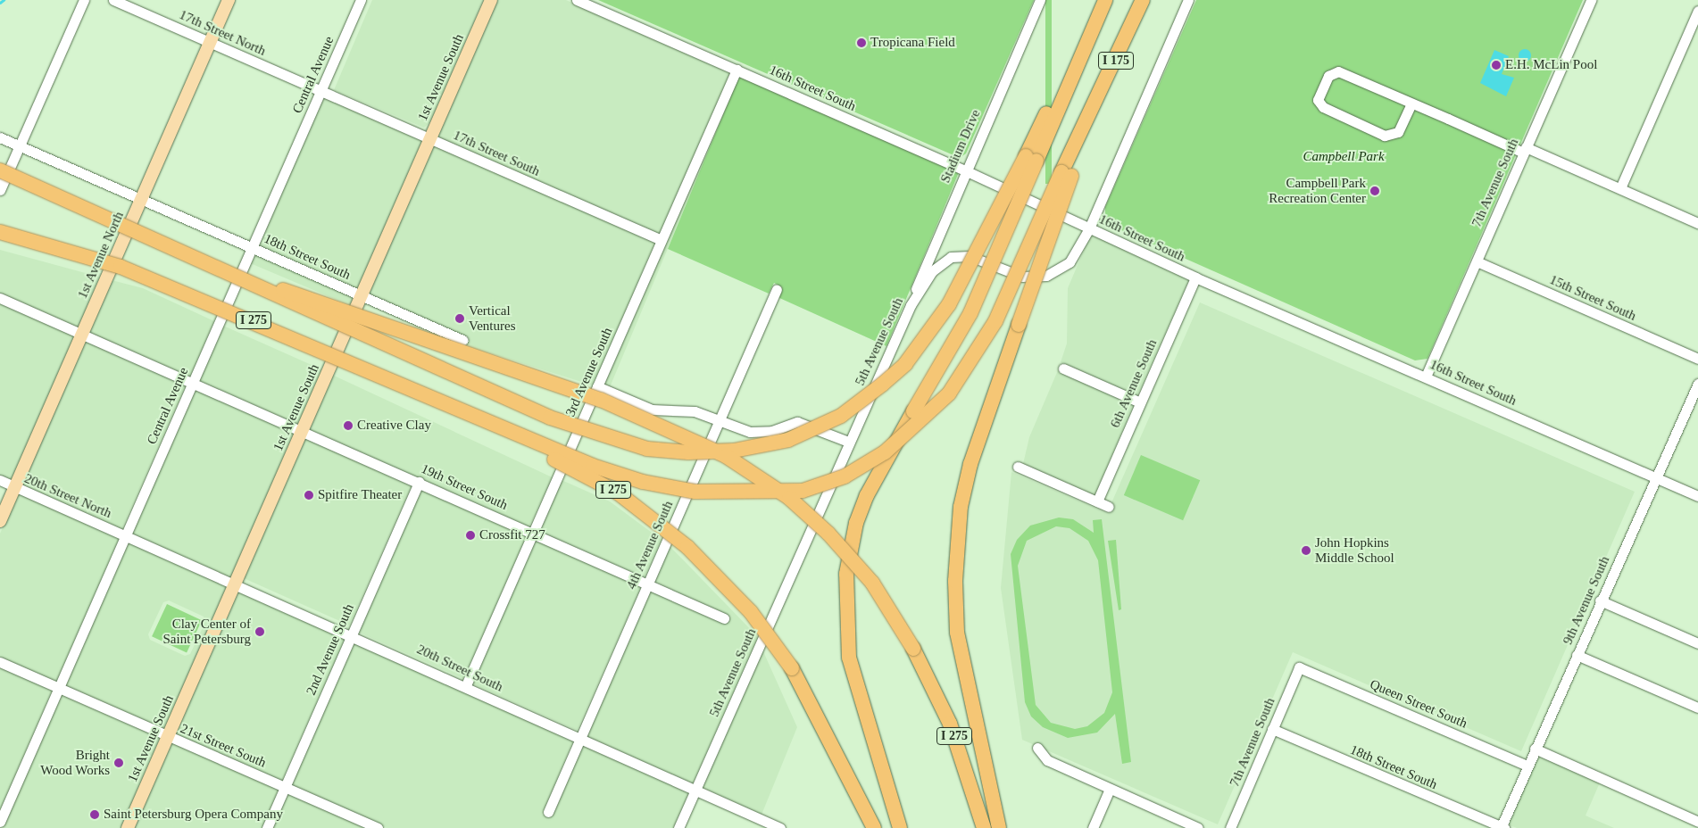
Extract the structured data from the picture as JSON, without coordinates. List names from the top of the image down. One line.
{"streets":{"highway":["I 175","I 275"],"main road":["1st Avenue South","1st Avenue North"],"street":["17th Street North","Central Avenue","16th Street South","Stadium Drive","17th Street South","7th Avenue South","18th Street South","15th Street South","5th Avenue South","3rd Avenue South","6th Avenue South","19th Street South","20th Street North","4th Avenue South","9th Avenue South","2nd Avenue South","20th Street South","Queen Street South","21st Street South"]},"crossings":[["17th Street North","Central Avenue"],["17th Street North","17th Street South"],["17th Street North","1st Avenue North"],["Central Avenue","17th Street South"],["Central Avenue","18th Street South"],["Central Avenue","19th Street South"],["Central Avenue","20th Street North"],["Central Avenue","20th Street South"],["Central Avenue","21st Street South"],["1st Avenue South","17th Street South"],["1st Avenue South","18th Street South"],["1st Avenue South","19th Street South"],["1st Avenue South","20th Street South"],["1st Avenue South","21st Street South"],["16th Street South","Stadium Drive"],["16th Street South","7th Avenue South"],["16th Street South","5th Avenue South"],["16th Street South","3rd Avenue South"],["16th Street South","6th Avenue South"],["16th Street South","9th Avenue South"],["Stadium Drive","5th Avenue South"],["17th Street South","3rd Avenue South"],["7th Avenue South","18th Street South"],["7th Avenue South","15th Street South"],["7th Avenue South","Queen Street South"],["1st Avenue North","18th Street South"],["1st Avenue North","19th Street South"],["1st Avenue North","20th Street North"],["18th Street South","9th Avenue South"],["5th Avenue South","20th Street South"],["3rd Avenue South","19th Street South"],["3rd Avenue South","20th Street South"],["19th Street South","4th Avenue South"],["19th Street South","2nd Avenue South"],["20th Street North","20th Street South"],["4th Avenue South","20th Street South"],["9th Avenue South","Queen Street South"],["2nd Avenue South","20th Street South"],["2nd Avenue South","21st Street South"]],"parks":["Campbell Park"],"places":["Tropicana Field","E.H. McLin Pool","Campbell Park Recreation Center","Vertical Ventures","Creative Clay","Spitfire Theater","Crossfit 727","John Hopkins Middle School","Clay Center of Saint Petersburg","Bright Wood Works","Saint Petersburg Opera Company"]}
